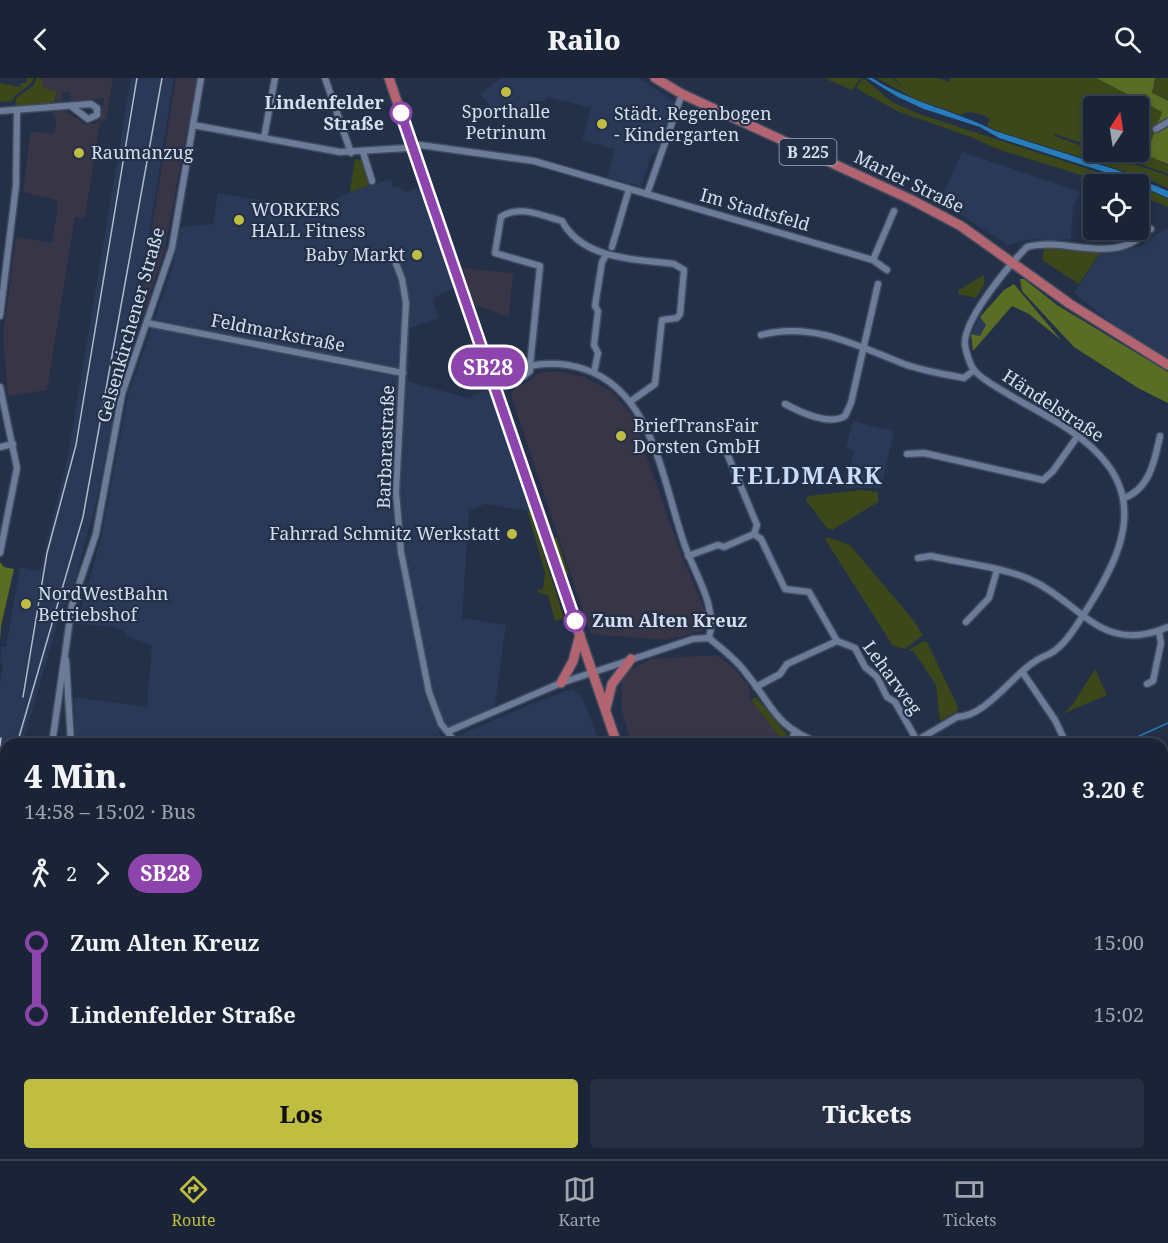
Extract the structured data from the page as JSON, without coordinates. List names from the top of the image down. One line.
{"streets":{"main road":["B 225","Marler Straße"],"street":["Im Stadtsfeld","Gelsenkirchener Straße","Feldmarkstraße","Händelstraße","Barbarastraße","Leharweg"]},"crossings":[["Gelsenkirchener Straße","Feldmarkstraße"],["Feldmarkstraße","Barbarastraße"]],"districts":["FELDMARK"],"places":["Sporthalle Petrinum","Lindenfelder Straße","Städt. Regenbogen - Kindergarten","Raumanzug","WORKERS HALL Fitness","Baby Markt","BriefTransFair Dorsten GmbH","Fahrrad Schmitz Werkstatt","NordWestBahn Betriebshof","Zum Alten Kreuz"],"lines":["bus line SB28"],"north":"top","page":{"header":"Railo","on_map":"SB28","heading":["4 Min.","14:58 – 15:02 · Bus","3.20 €"],"legs":["2","SB28"],"list":[{"name":"Zum Alten Kreuz","value":"15:00"},{"name":"Lindenfelder Straße","value":"15:02"}],"buttons":["Los","Tickets"],"tabs":["Route","Karte","Tickets"]}}
